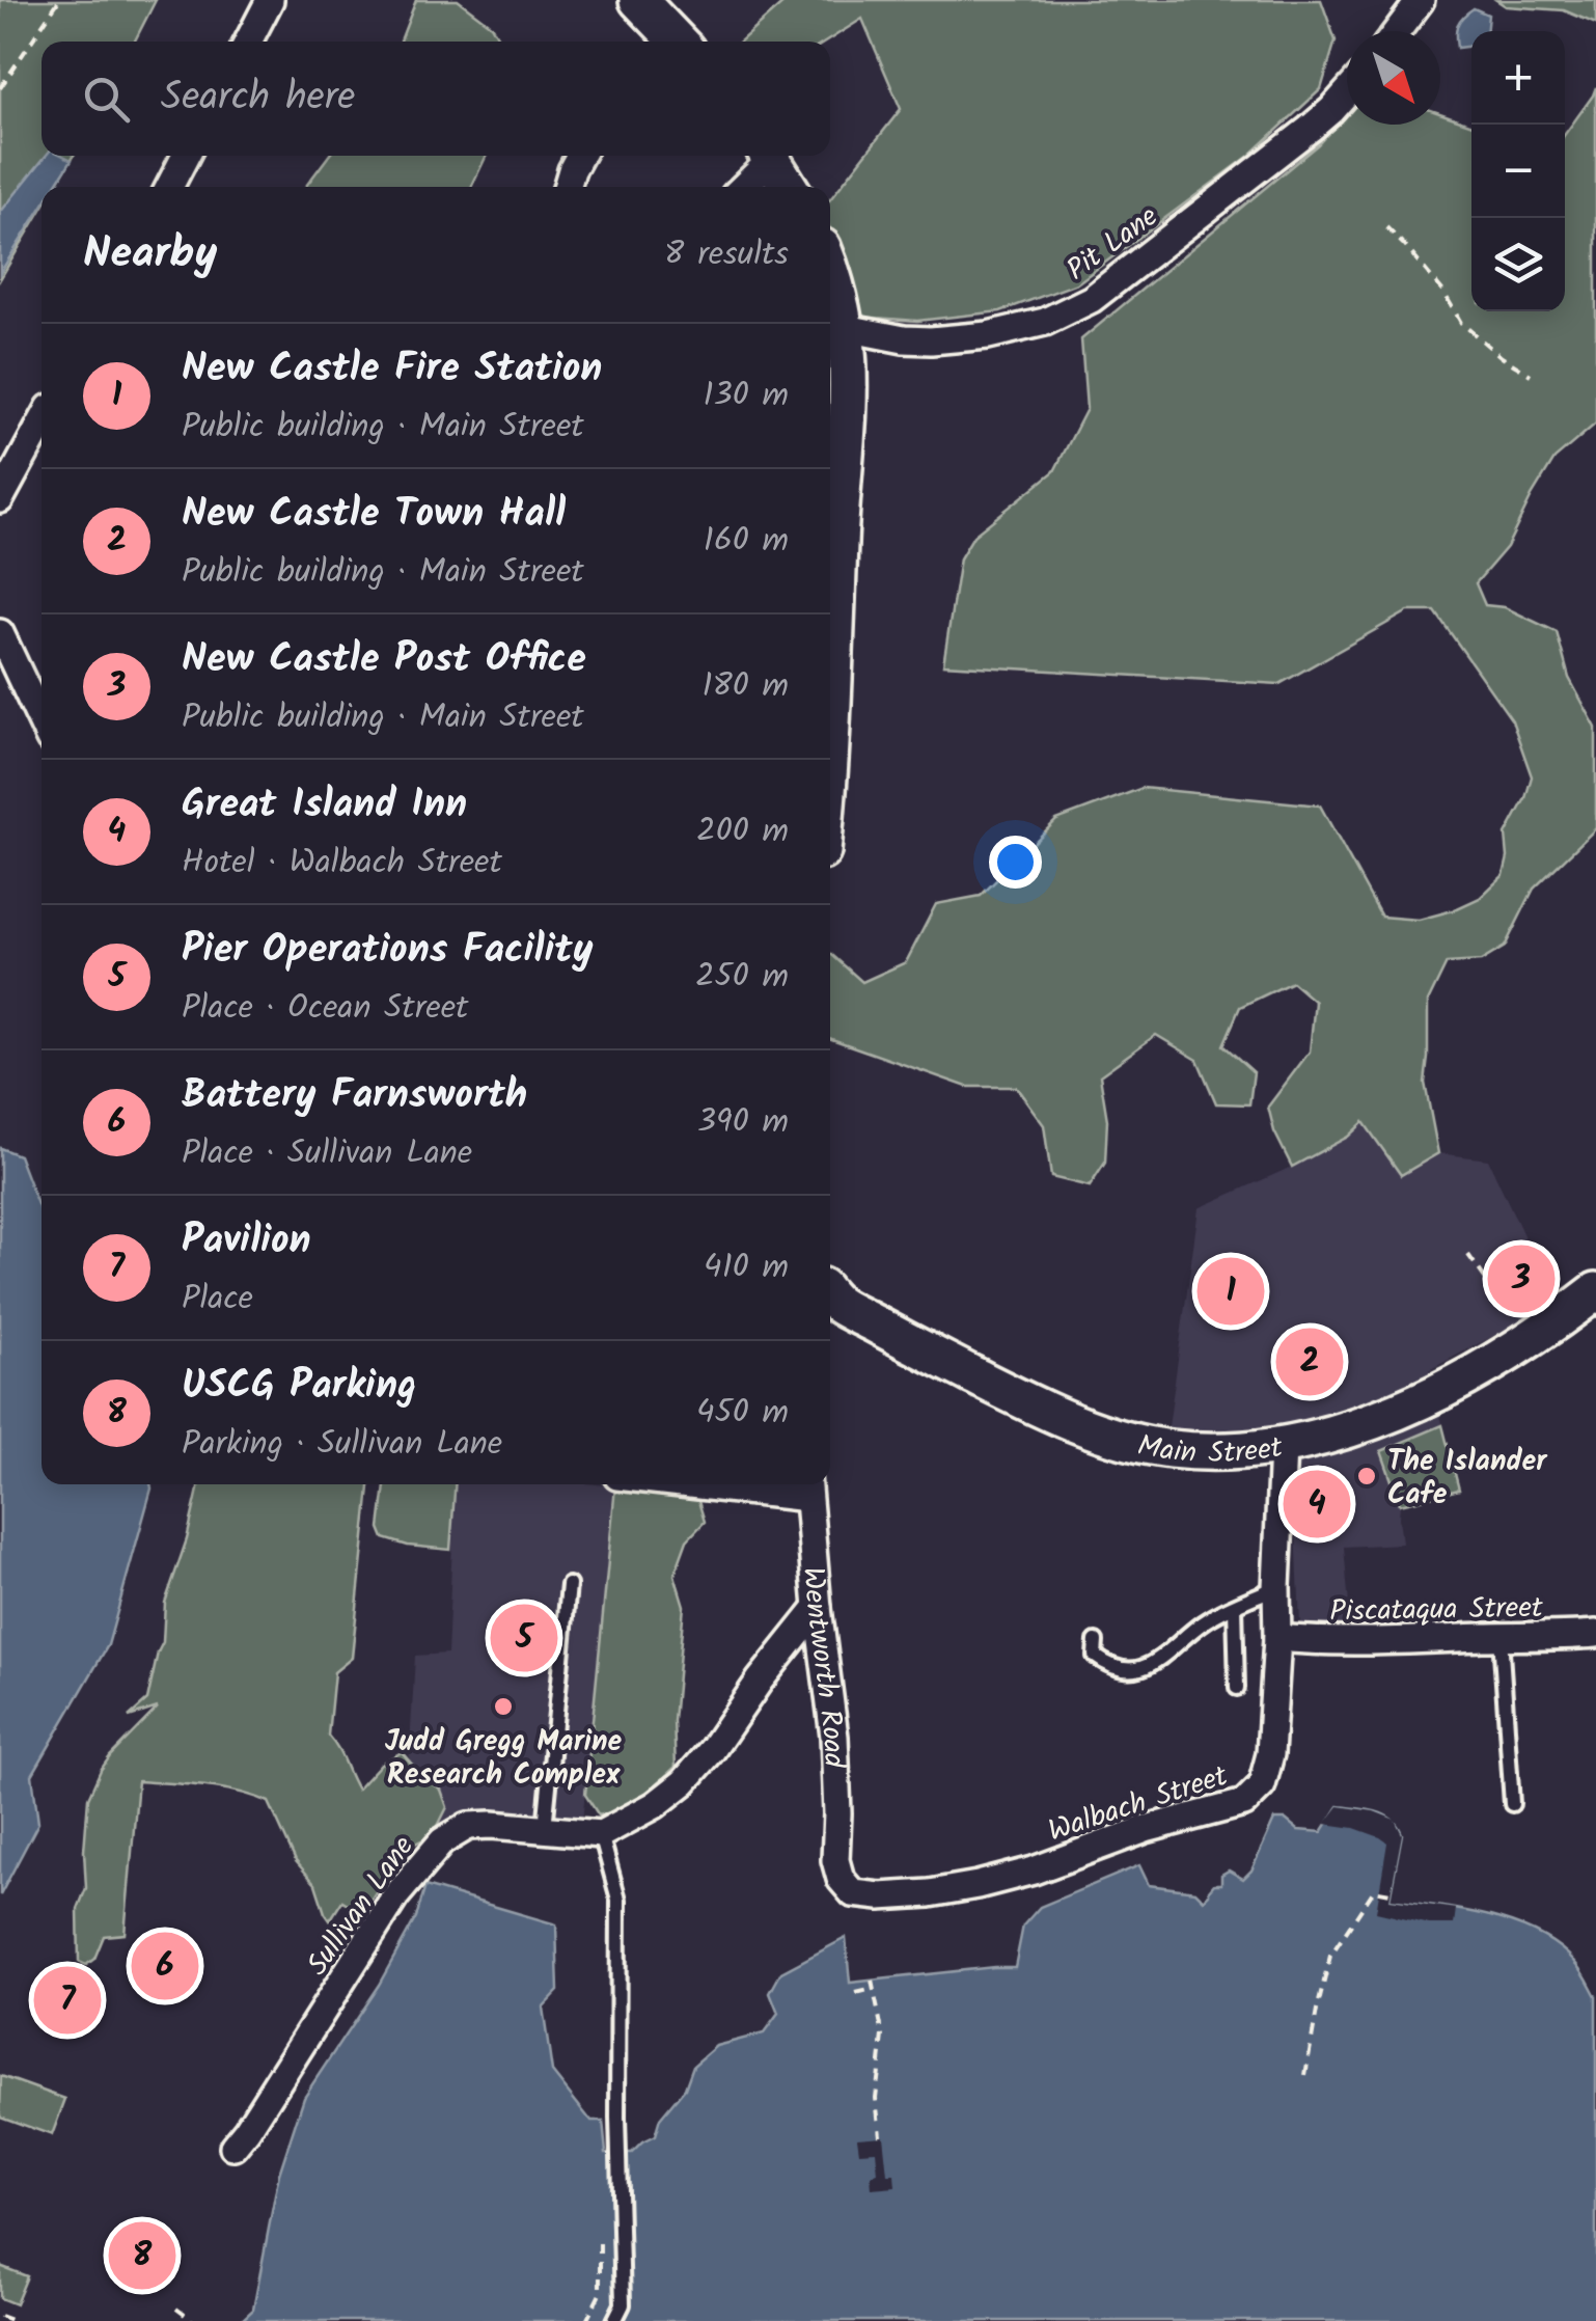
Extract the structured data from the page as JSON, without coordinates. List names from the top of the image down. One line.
{"streets":{"main road":["Main Street"],"street":["Pit Lane","Piscataqua Street","Wentworth Road","Walbach Street","Sullivan Lane"]},"crossings":[["Main Street","Walbach Street"],["Piscataqua Street","Walbach Street"],["Wentworth Road","Walbach Street"]],"places":["The Islander Cafe","Judd Gregg Marine Research Complex"],"north":"bottom right","page":{"map_buttons":["+","−"],"search":"Search here","heading":["Nearby","8 results"],"list":[{"mark":"1","name":"New Castle Fire Station","note":"Public building · Main Street","value":"130 m"},{"mark":"2","name":"New Castle Town Hall","note":"Public building · Main Street","value":"160 m"},{"mark":"3","name":"New Castle Post Office","note":"Public building · Main Street","value":"180 m"},{"mark":"4","name":"Great Island Inn","note":"Hotel · Walbach Street","value":"200 m"},{"mark":"5","name":"Pier Operations Facility","note":"Place · Ocean Street","value":"250 m"},{"mark":"6","name":"Battery Farnsworth","note":"Place · Sullivan Lane","value":"390 m"},{"mark":"7","name":"Pavilion","note":"Place","value":"410 m"},{"mark":"8","name":"USCG Parking","note":"Parking · Sullivan Lane","value":"450 m"}],"pins":["3","1","2","4","5","6","7","8"]}}
